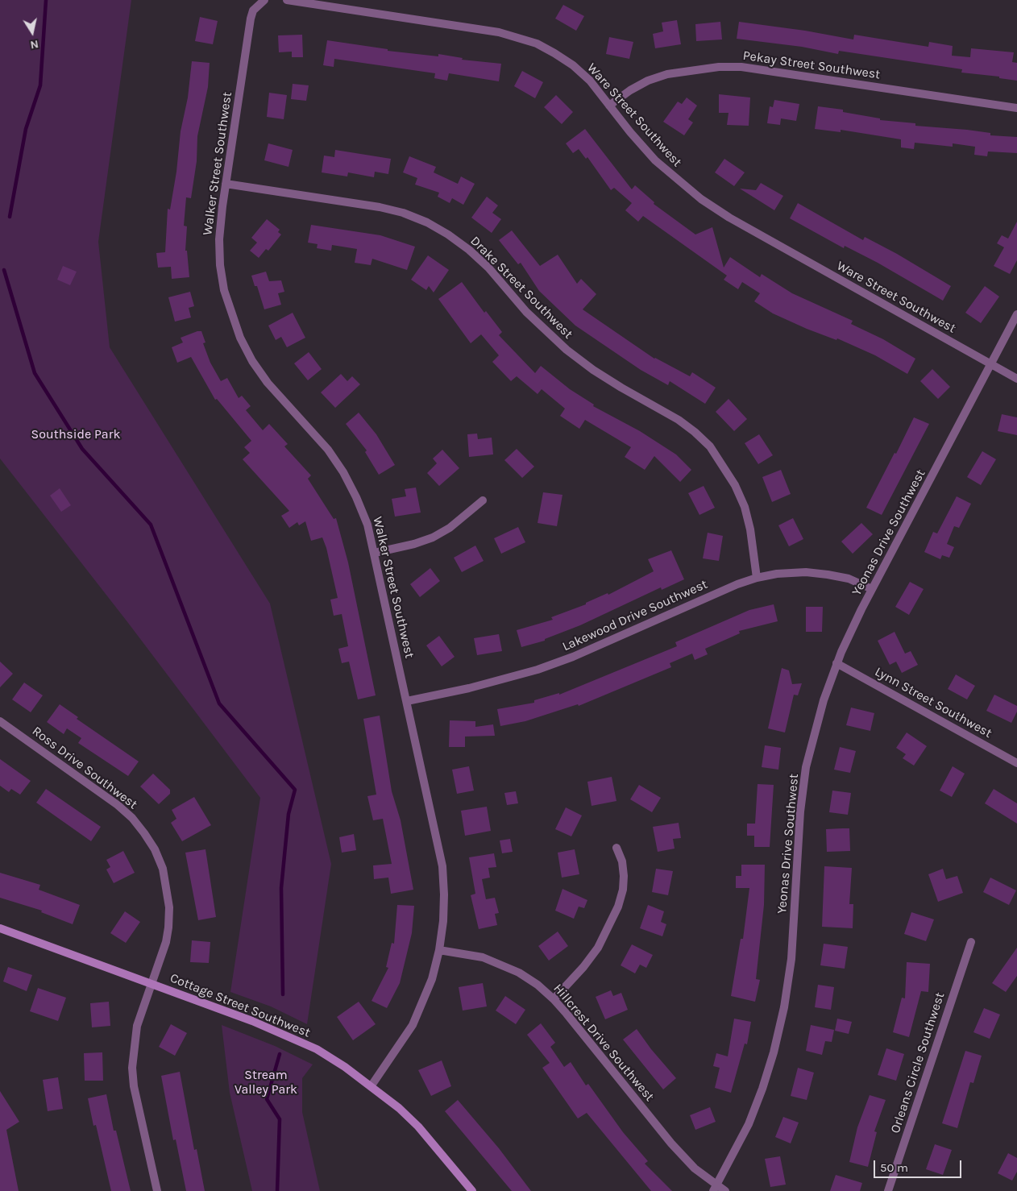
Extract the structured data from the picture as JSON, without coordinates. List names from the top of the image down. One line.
{"streets":{"street":["Pekay Street Southwest","Ware Street Southwest","Walker Street Southwest","Drake Street Southwest","Yeonas Drive Southwest","Lakewood Drive Southwest","Lynn Street Southwest","Ross Drive Southwest","Cottage Street Southwest","Hillcrest Drive Southwest","Orleans Circle Southwest"]},"crossings":[["Pekay Street Southwest","Ware Street Southwest"],["Ware Street Southwest","Yeonas Drive Southwest"],["Walker Street Southwest","Drake Street Southwest"],["Walker Street Southwest","Lakewood Drive Southwest"],["Walker Street Southwest","Cottage Street Southwest"],["Walker Street Southwest","Hillcrest Drive Southwest"],["Drake Street Southwest","Lakewood Drive Southwest"],["Yeonas Drive Southwest","Lakewood Drive Southwest"],["Yeonas Drive Southwest","Lynn Street Southwest"],["Yeonas Drive Southwest","Hillcrest Drive Southwest"],["Ross Drive Southwest","Cottage Street Southwest"]],"parks":["Southside Park","Stream Valley Park"],"scale_bar":"50 m","north":"bottom"}
